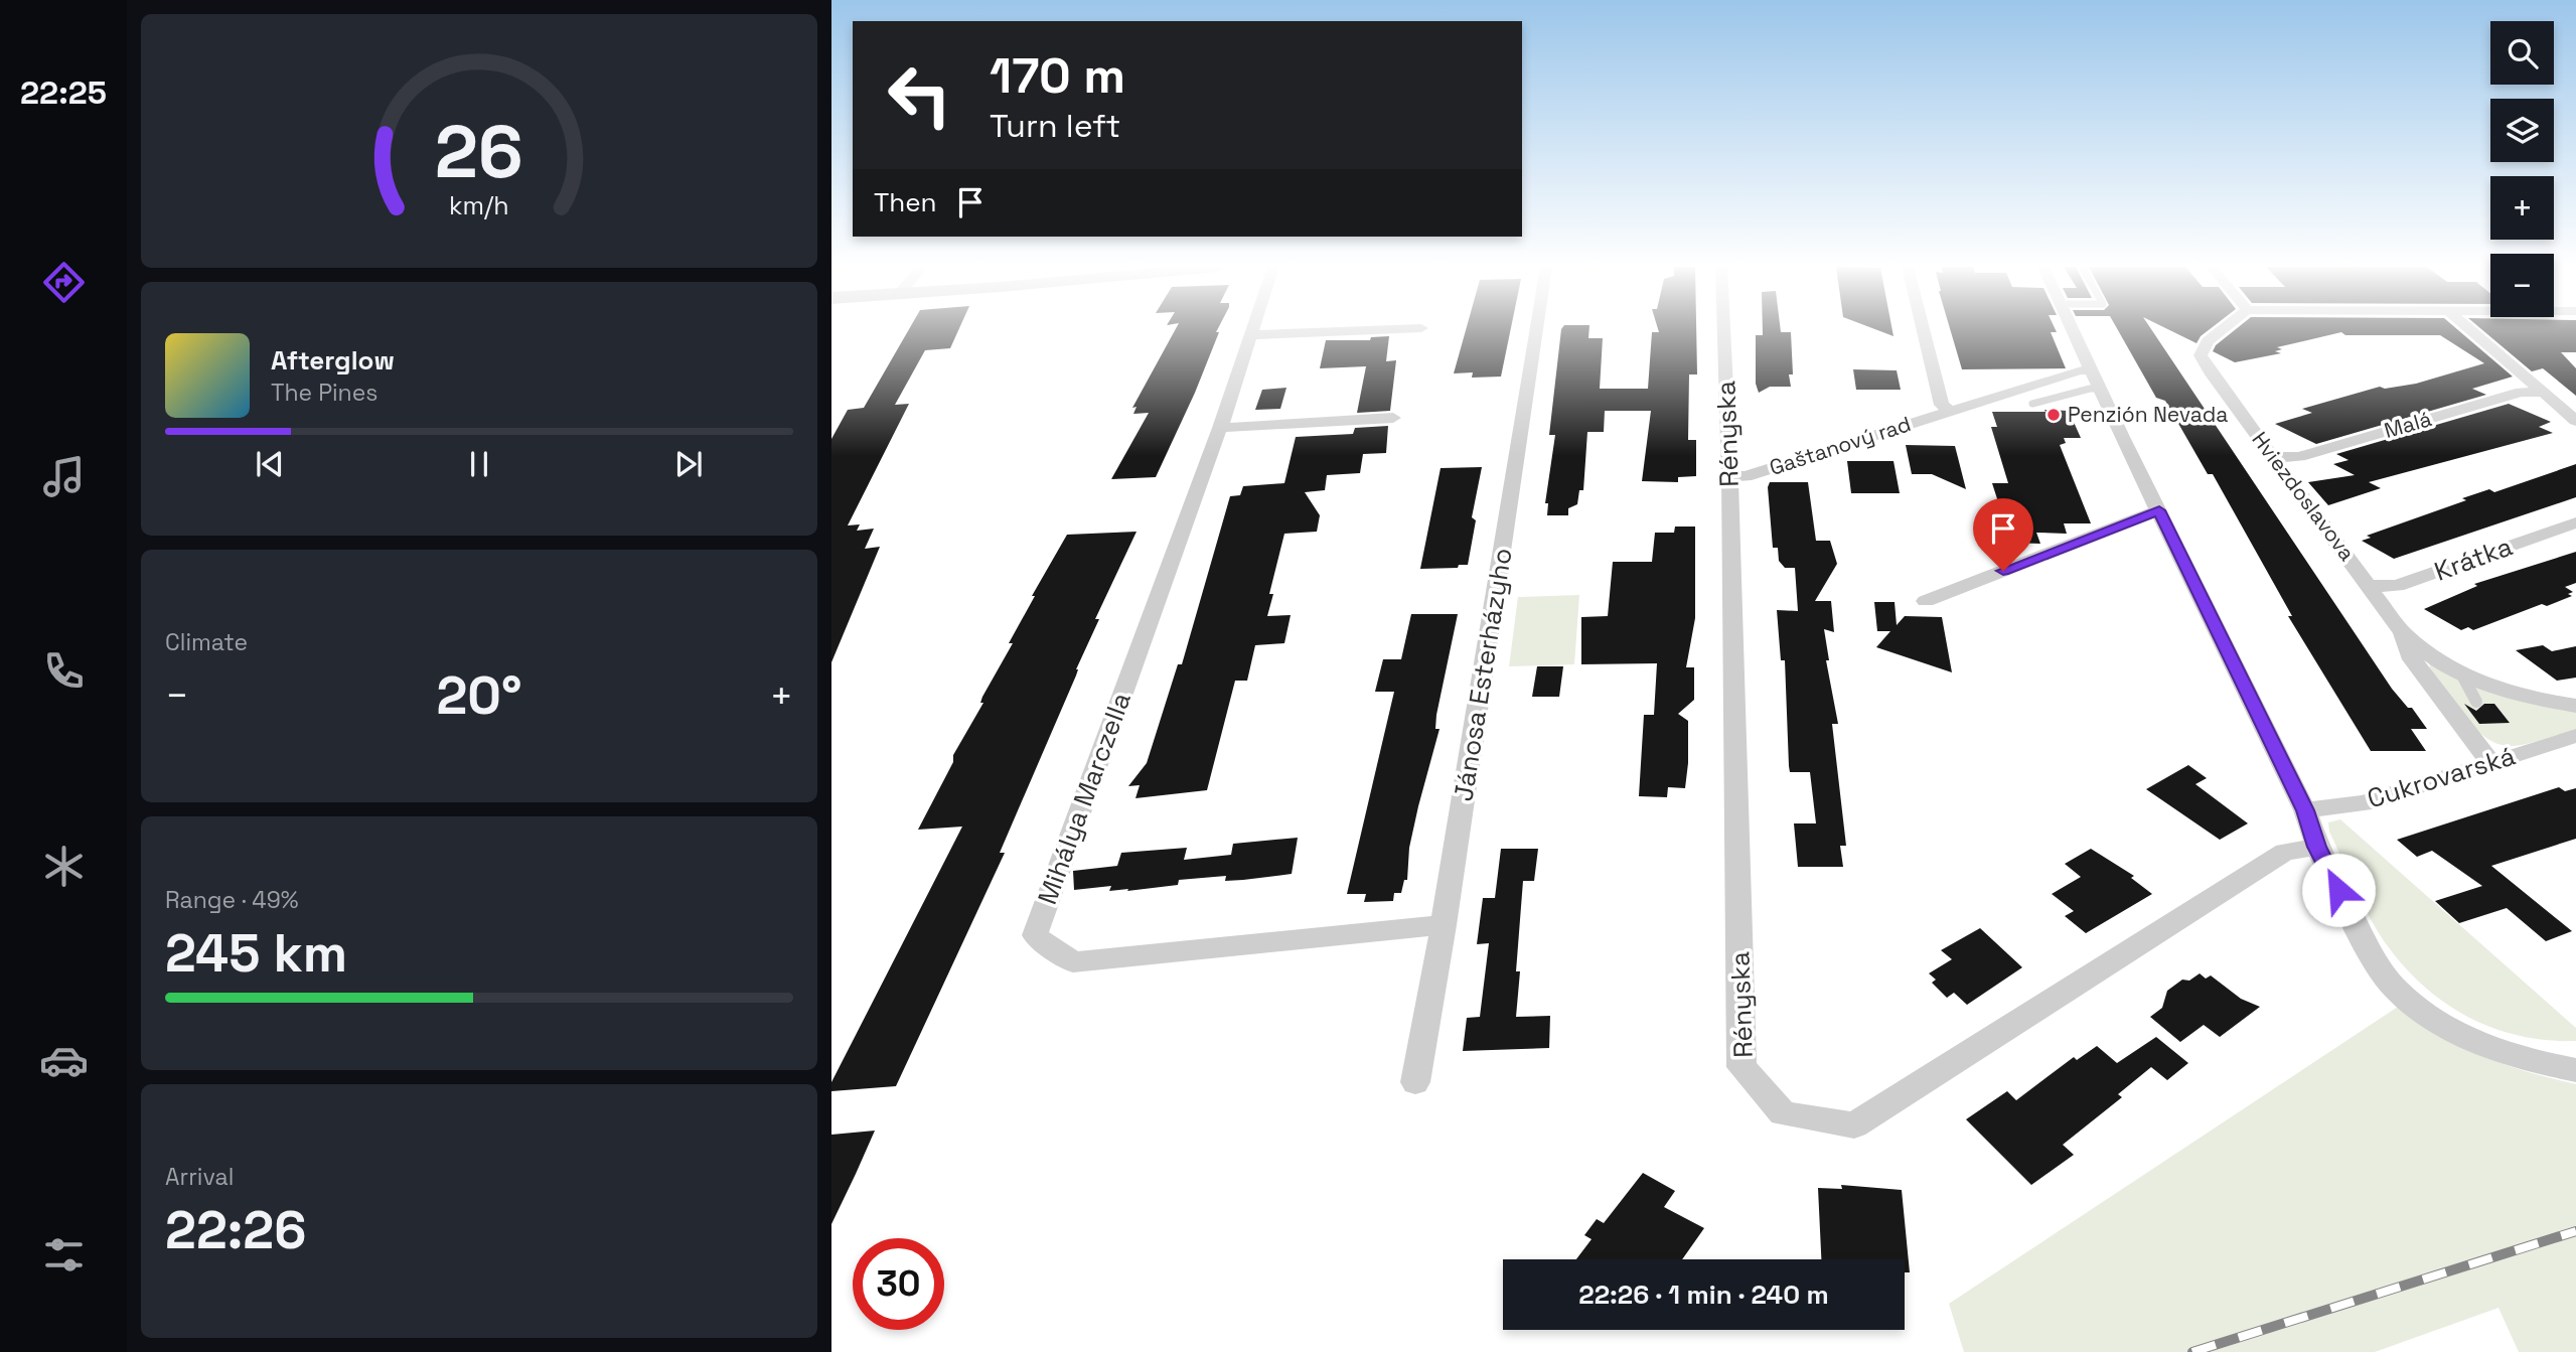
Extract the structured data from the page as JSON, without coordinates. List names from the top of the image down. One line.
{"streets":{"street":["Malá","Rényska","Gaštanový rad","Hviezdoslavova","Krátka","Jánosa Esterházyho","Cukrovarská","Mihálya Marczella"]},"crossings":[["Malá","Hviezdoslavova"],["Rényska","Gaštanový rad"],["Hviezdoslavova","Krátka"],["Hviezdoslavova","Cukrovarská"],["Jánosa Esterházyho","Mihálya Marczella"]],"places":["Penzión Nevada"],"page":{"tabs":"22:25","map_buttons":["+","−"],"turn":["170 m","Turn left"],"then":"Then","song":["Afterglow","The Pines"],"tile":["Climate",["Range · 49%","245 km"],["Arrival","22:26"]],"heat":["−","20°","+"],"limit":"30","trip":"22:26 · 1 min · 240 m","gauge":["26","km/h"]}}
